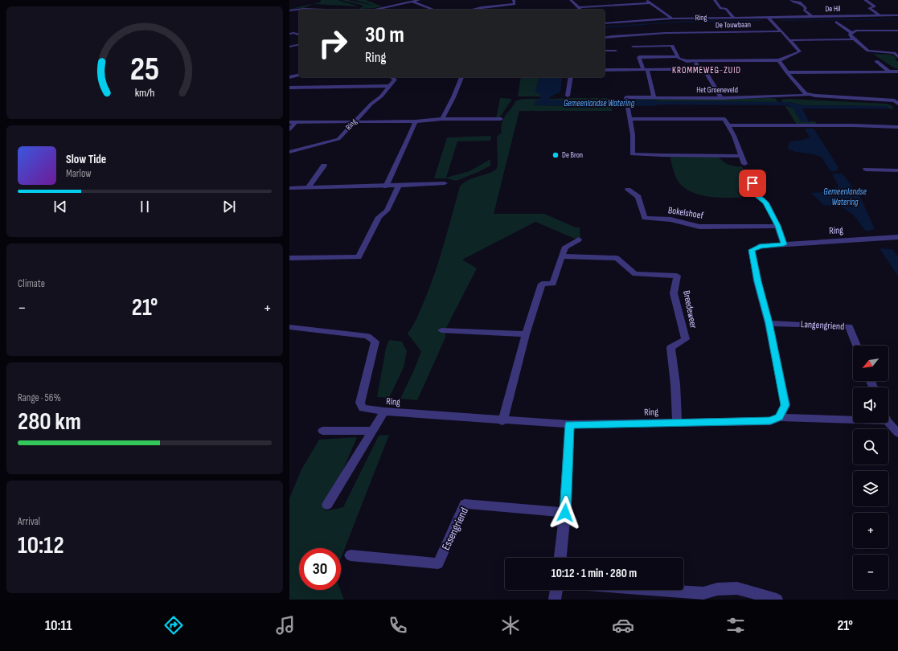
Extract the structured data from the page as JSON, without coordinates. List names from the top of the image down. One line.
{"streets":{"street":["De Hil","Ring","De Touwbaan","Het Groeneveld","Bokelshoef","Breedeweer","Langengriend","Essengriend"]},"crossings":[["De Hil","Ring"],["Ring","Breedeweer"],["Ring","Langengriend"]],"districts":["KROMMEWEG-ZUID"],"water":["Gemeenlandse Watering"],"places":["De Bron"],"north":"bottom left","page":{"turn":["30 m","Ring"],"song":["Slow Tide","Marlow"],"tile":["Climate",["Range · 56%","280 km"],["Arrival","10:12"]],"heat":["−","21°","+"],"map_buttons":["+","−"],"limit":"30","trip":"10:12 · 1 min · 280 m","tabs":["10:11","21°"],"gauge":["25","km/h"]}}
